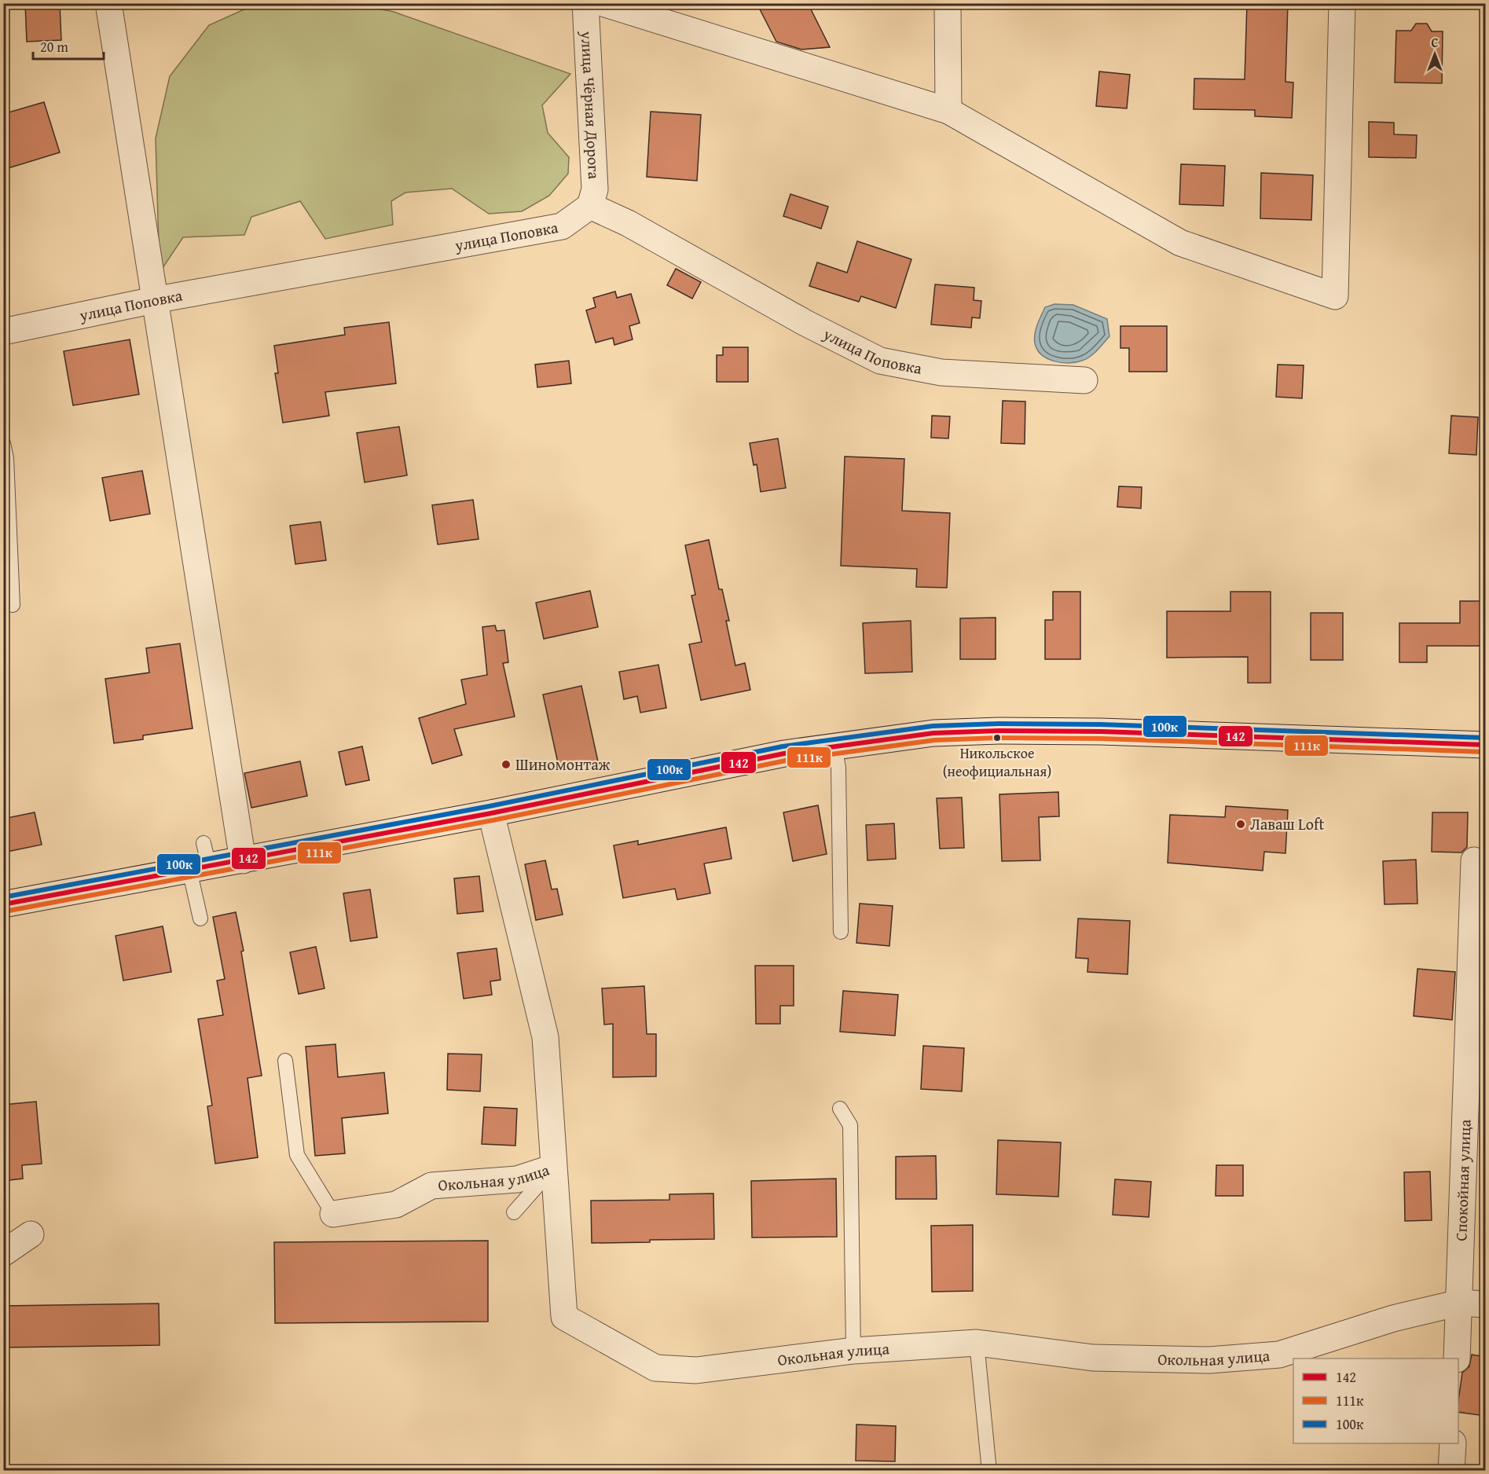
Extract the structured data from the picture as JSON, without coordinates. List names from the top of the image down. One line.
{"streets":{"street":["улица Чёрная Дорога","улица Поповка","Окольная улица","Спокойная улица"]},"crossings":[["улица Чёрная Дорога","улица Поповка"],["Окольная улица","Спокойная улица"]],"places":["Никольское (неофициальная)","Шиномонтаж","Лаваш Loft"],"lines":["transit line 100к","transit line 142","transit line 111к"],"legend":["142","111к","100к"],"scale_bar":"20 m","north":"top"}
